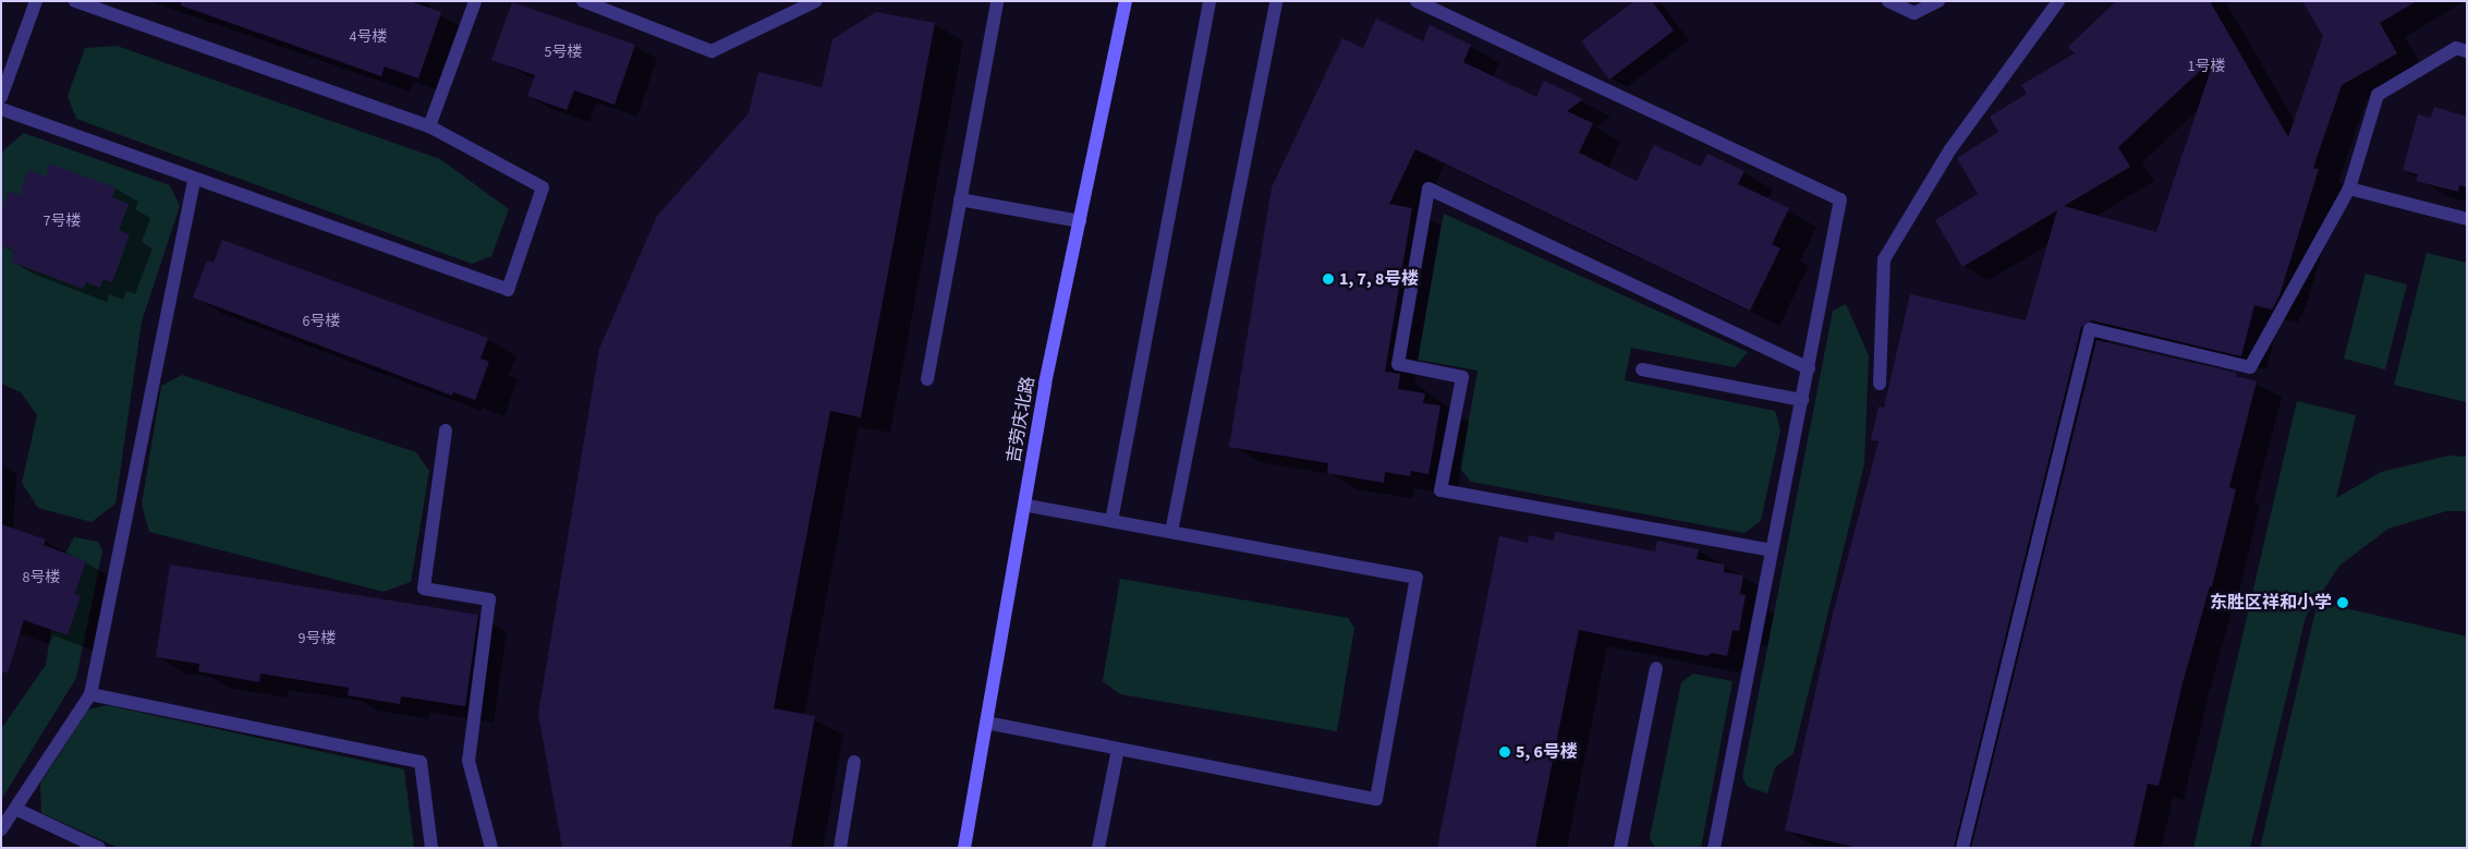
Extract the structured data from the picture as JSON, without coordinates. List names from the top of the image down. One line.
{"streets":{"main road":["吉劳庆北路"]},"places":["1, 7, 8号楼","东胜区祥和小学","5, 6号楼"],"house_numbers":["4号楼","5号楼","1号楼","7号楼","6号楼","8号楼","9号楼"]}
